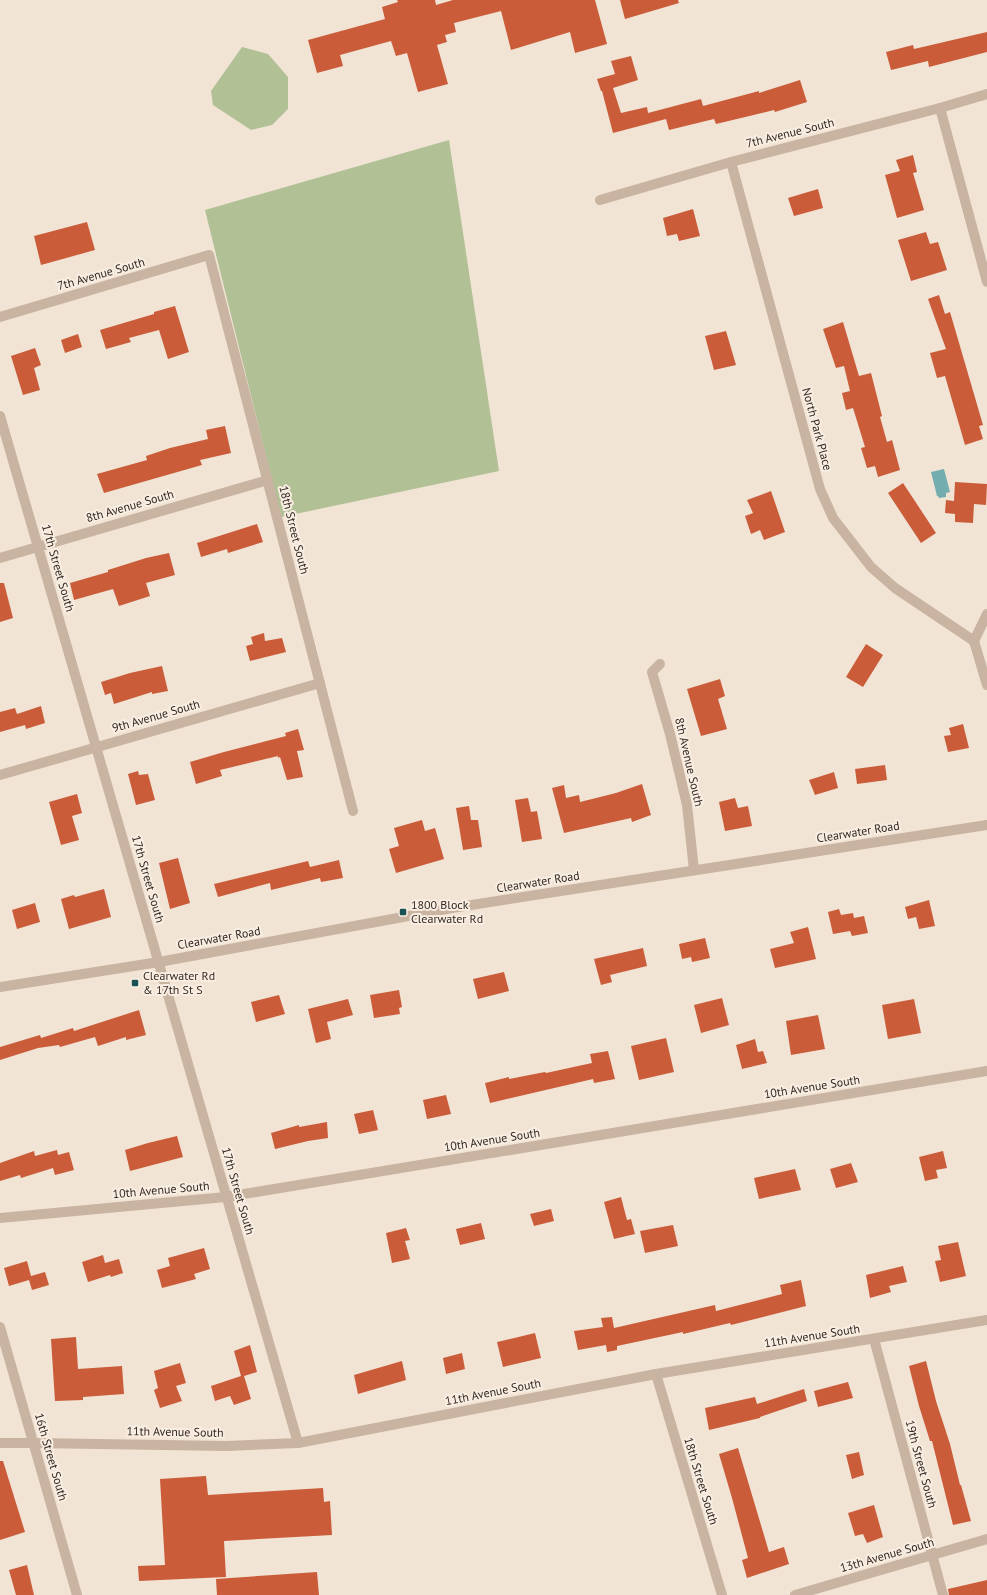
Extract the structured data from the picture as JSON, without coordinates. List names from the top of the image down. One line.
{"streets":{"street":["7th Avenue South","North Park Place","8th Avenue South","18th Street South","17th Street South","9th Avenue South","Clearwater Road","10th Avenue South","11th Avenue South","16th Street South","19th Street South","13th Avenue South"]},"crossings":[["7th Avenue South","North Park Place"],["7th Avenue South","18th Street South"],["8th Avenue South","18th Street South"],["8th Avenue South","17th Street South"],["8th Avenue South","Clearwater Road"],["18th Street South","9th Avenue South"],["18th Street South","11th Avenue South"],["17th Street South","9th Avenue South"],["17th Street South","Clearwater Road"],["17th Street South","10th Avenue South"],["17th Street South","11th Avenue South"],["11th Avenue South","16th Street South"],["11th Avenue South","19th Street South"],["19th Street South","13th Avenue South"]],"places":{"transit":["1800 Block Clearwater Rd","Clearwater Rd & 17th St S"]}}
